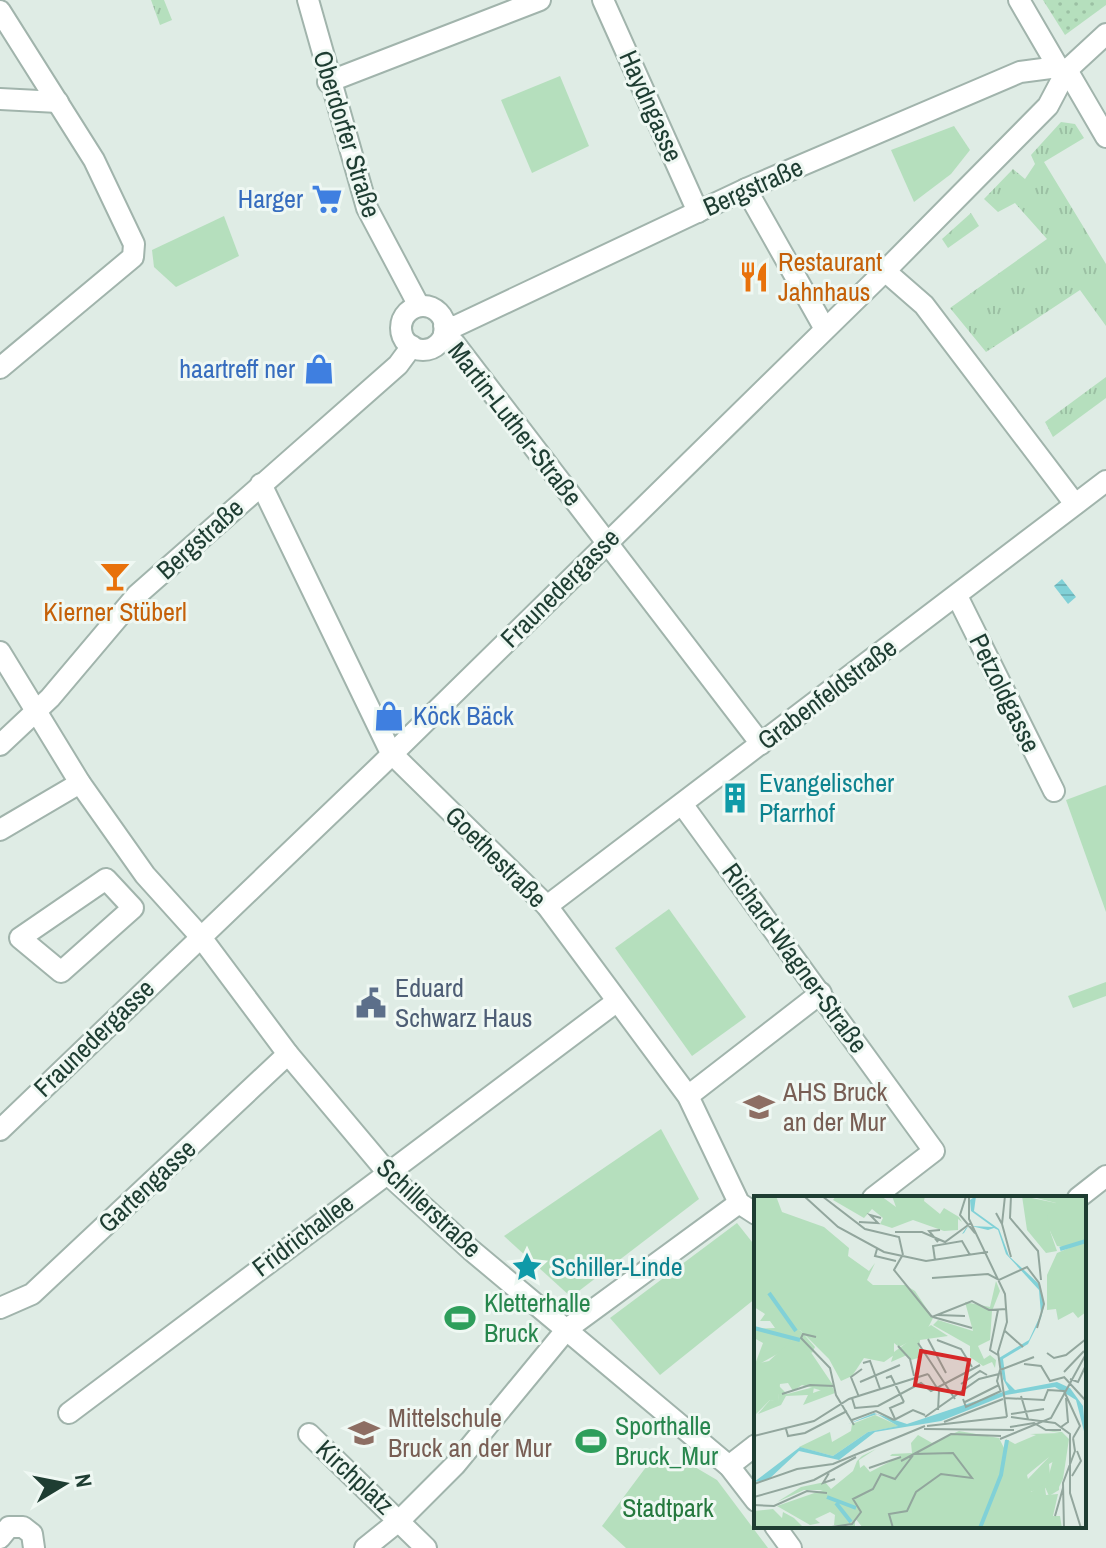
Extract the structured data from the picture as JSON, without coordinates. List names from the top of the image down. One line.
{"streets":{"street":["Haydngasse","Oberdorfer Straße","Bergstraße","Martin-Luther-Straße","Fraunedergasse","Petzoldgasse","Grabenfeldstraße","Goethestraße","Richard-Wagner-Straße","Gartengasse","Schillerstraße","Fridrichallee","Kirchplatz"]},"crossings":[["Haydngasse","Bergstraße"],["Oberdorfer Straße","Bergstraße"],["Oberdorfer Straße","Martin-Luther-Straße"],["Bergstraße","Martin-Luther-Straße"],["Bergstraße","Fraunedergasse"],["Bergstraße","Goethestraße"],["Bergstraße","Schillerstraße"],["Martin-Luther-Straße","Fraunedergasse"],["Martin-Luther-Straße","Grabenfeldstraße"],["Fraunedergasse","Goethestraße"],["Fraunedergasse","Schillerstraße"],["Petzoldgasse","Grabenfeldstraße"],["Grabenfeldstraße","Goethestraße"],["Grabenfeldstraße","Richard-Wagner-Straße"],["Goethestraße","Fridrichallee"],["Gartengasse","Schillerstraße"],["Schillerstraße","Fridrichallee"]],"parks":["Stadtpark"],"places":{"supermarket":["Harger"],"restaurant":["Restaurant Jahnhaus"],"shop":["haartreff ner","Köck Bäck"],"bar":["Kierner Stüberl"],"building":["Evangelischer Pfarrhof"],"public building":["Eduard Schwarz Haus"],"school or university":["AHS Bruck an der Mur","Mittelschule Bruck an der Mur"],"place":["Schiller-Linde"],"sports":["Kletterhalle Bruck","Sporthalle Bruck_Mur"]},"north":"right"}
